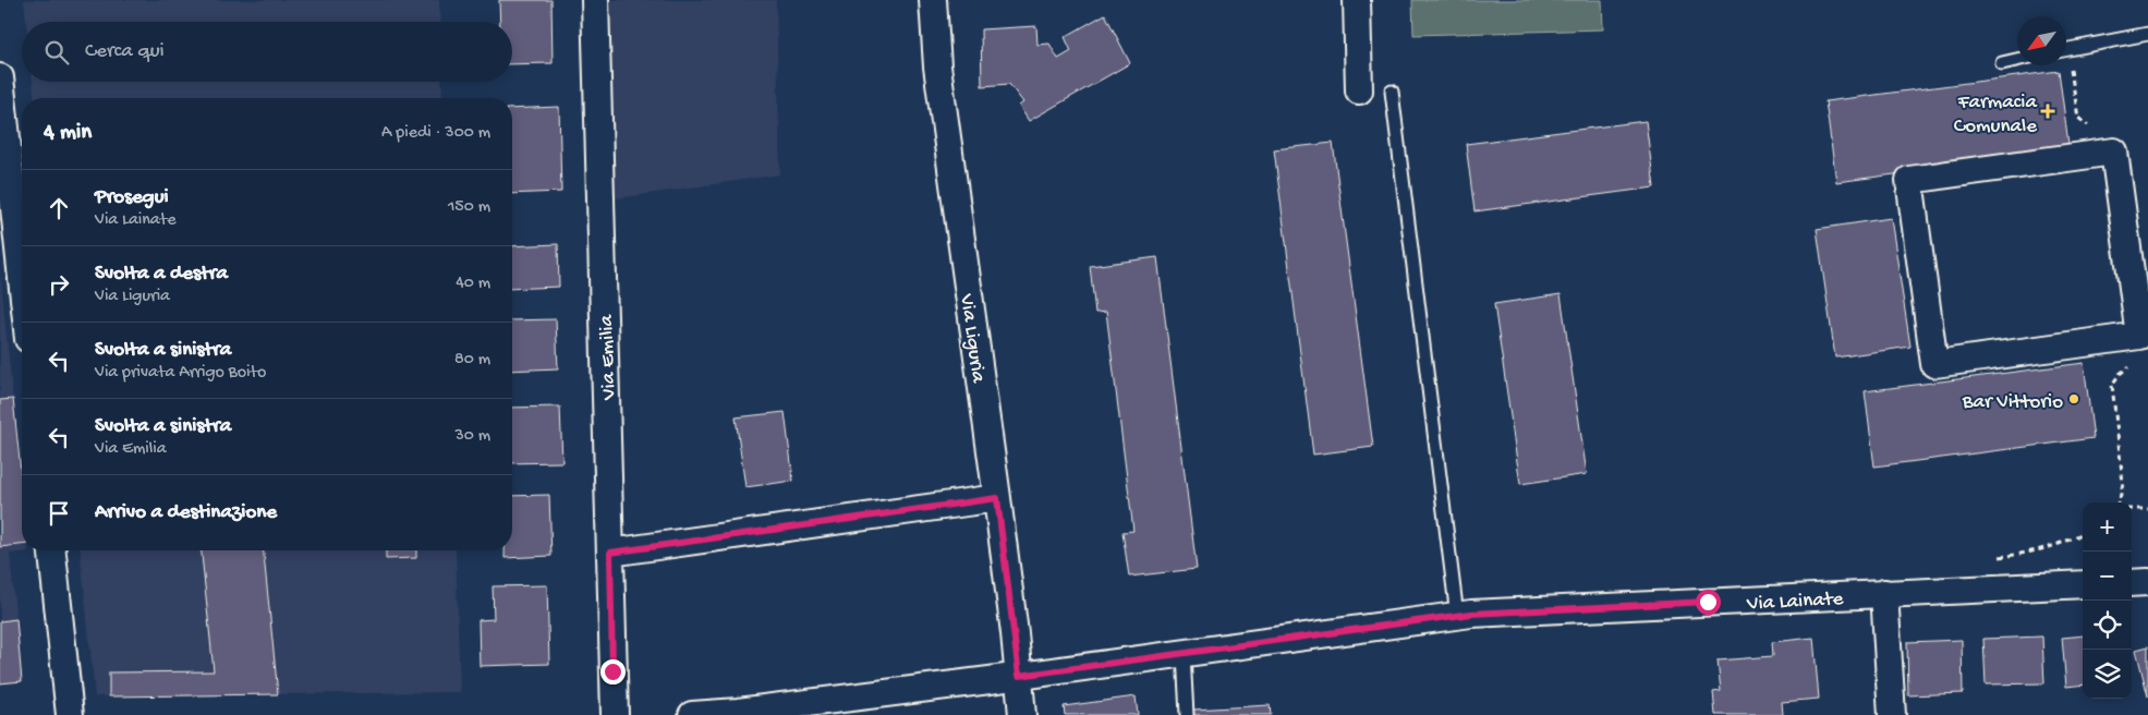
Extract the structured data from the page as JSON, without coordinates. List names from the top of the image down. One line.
{"streets":{"street":["Via Liguria","Via Emilia","Via Lainate"]},"crossings":[["Via Liguria","Via Lainate"]],"places":{"health":["Farmacia Comunale"],"other":["Bar Vittorio"]},"north":"bottom left","page":{"search":"Cerca qui","heading":["4 min","A piedi · 300 m"],"list":[["Prosegui","Via Lainate","150 m"],["Svolta a destra","Via Liguria","40 m"],["Svolta a sinistra","Via privata Arrigo Boito","80 m"],["Svolta a sinistra","Via Emilia","30 m"],"Arrivo a destinazione"],"map_buttons":["+","−"]}}
